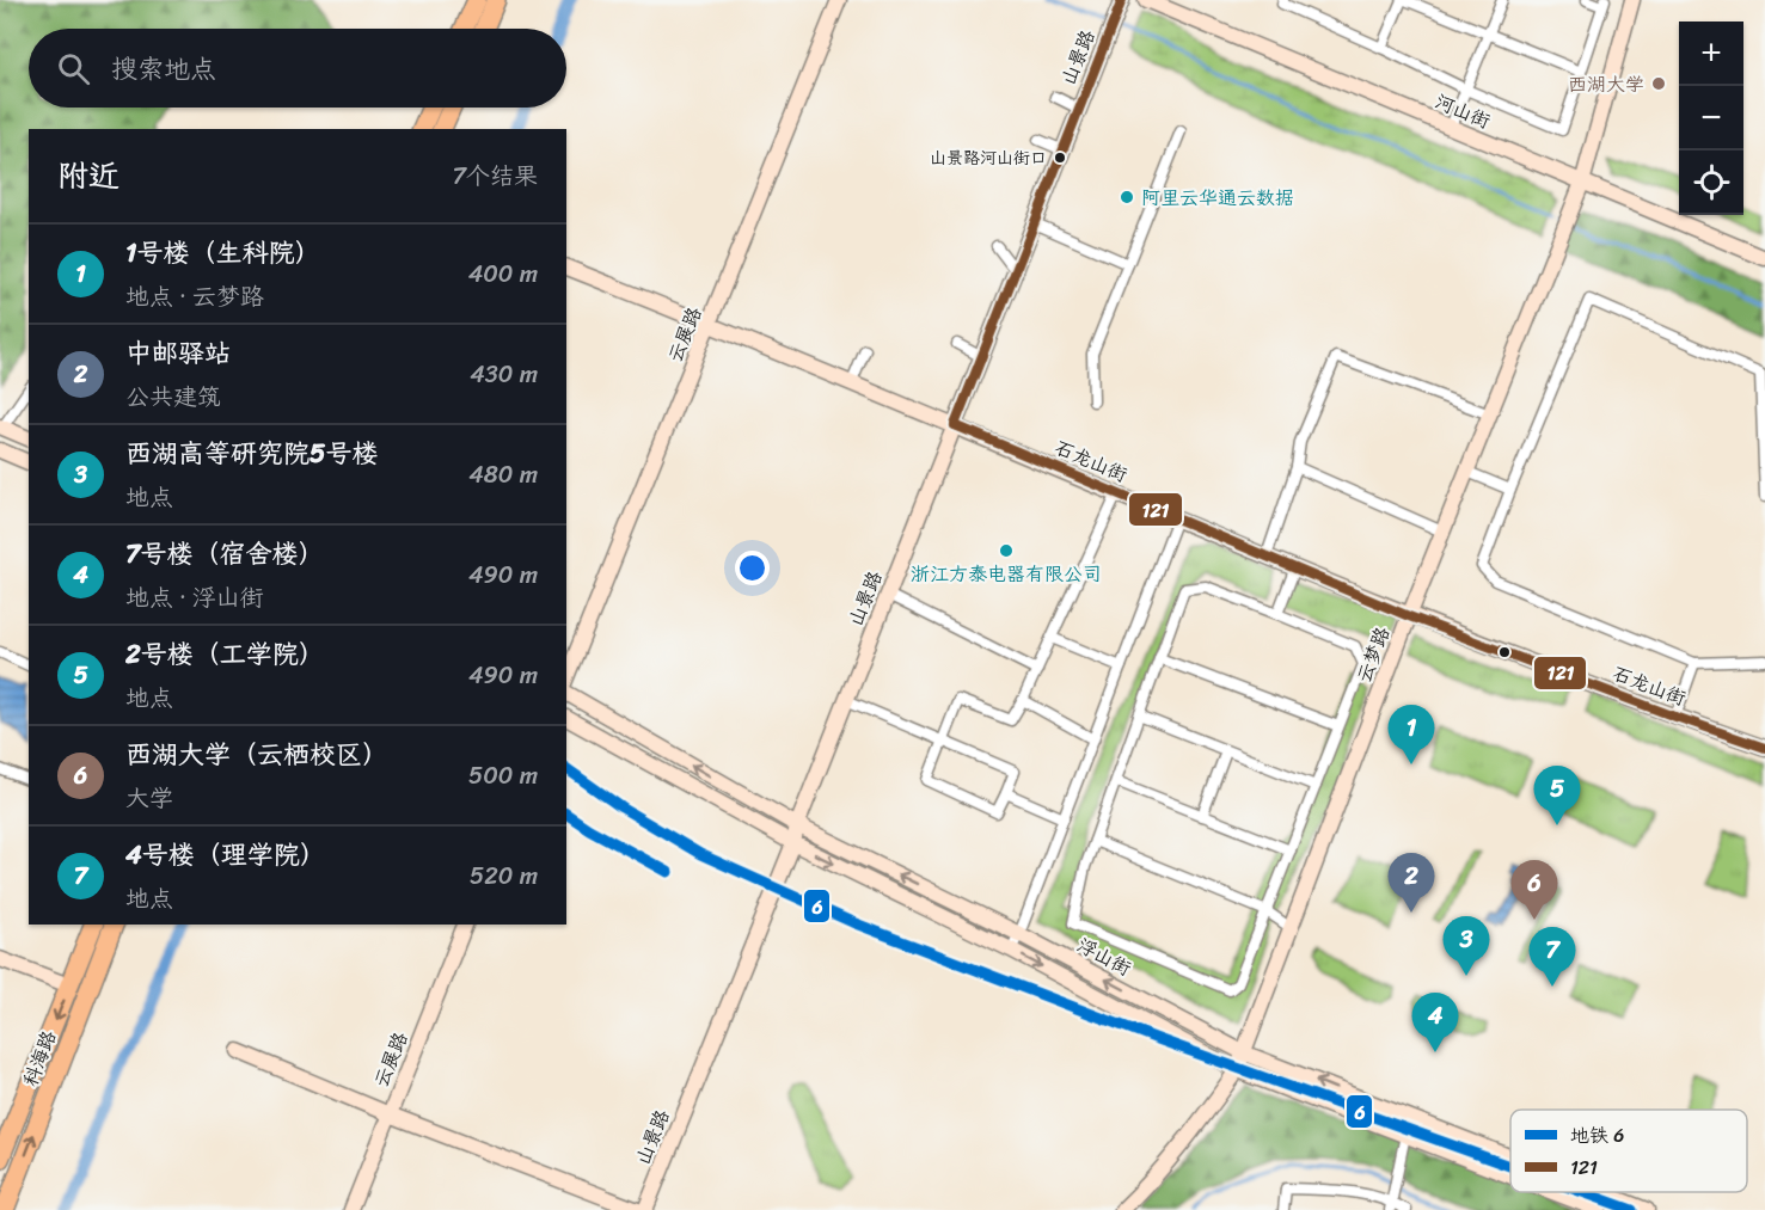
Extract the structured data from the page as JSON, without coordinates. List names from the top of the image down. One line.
{"streets":{"highway":["科海路"],"street":["山景路","河山街","云展路","石龙山街","云梦路","浮山街"]},"crossings":[["山景路","石龙山街"],["山景路","浮山街"],["河山街","云梦路"],["云展路","石龙山街"],["石龙山街","云梦路"],["云梦路","浮山街"]],"places":["西湖大学","山景路河山街口","阿里云华通云数据","浙江方泰电器有限公司"],"lines":["transit line 121","metro line 6"],"legend":["地铁 6","121"],"page":{"map_buttons":["+","−"],"search":"搜索地点","heading":["附近","7个结果"],"list":[{"mark":"1","name":"1号楼（生科院）","note":"地点 · 云梦路","value":"400 m"},{"mark":"2","name":"中邮驿站","note":"公共建筑","value":"430 m"},{"mark":"3","name":"西湖高等研究院5号楼","note":"地点","value":"480 m"},{"mark":"4","name":"7号楼（宿舍楼）","note":"地点 · 浮山街","value":"490 m"},{"mark":"5","name":"2号楼（工学院）","note":"地点","value":"490 m"},{"mark":"6","name":"西湖大学（云栖校区）","note":"大学","value":"500 m"},{"mark":"7","name":"4号楼（理学院）","note":"地点","value":"520 m"}],"pins":["1","5","2","6","3","7","4"]}}
